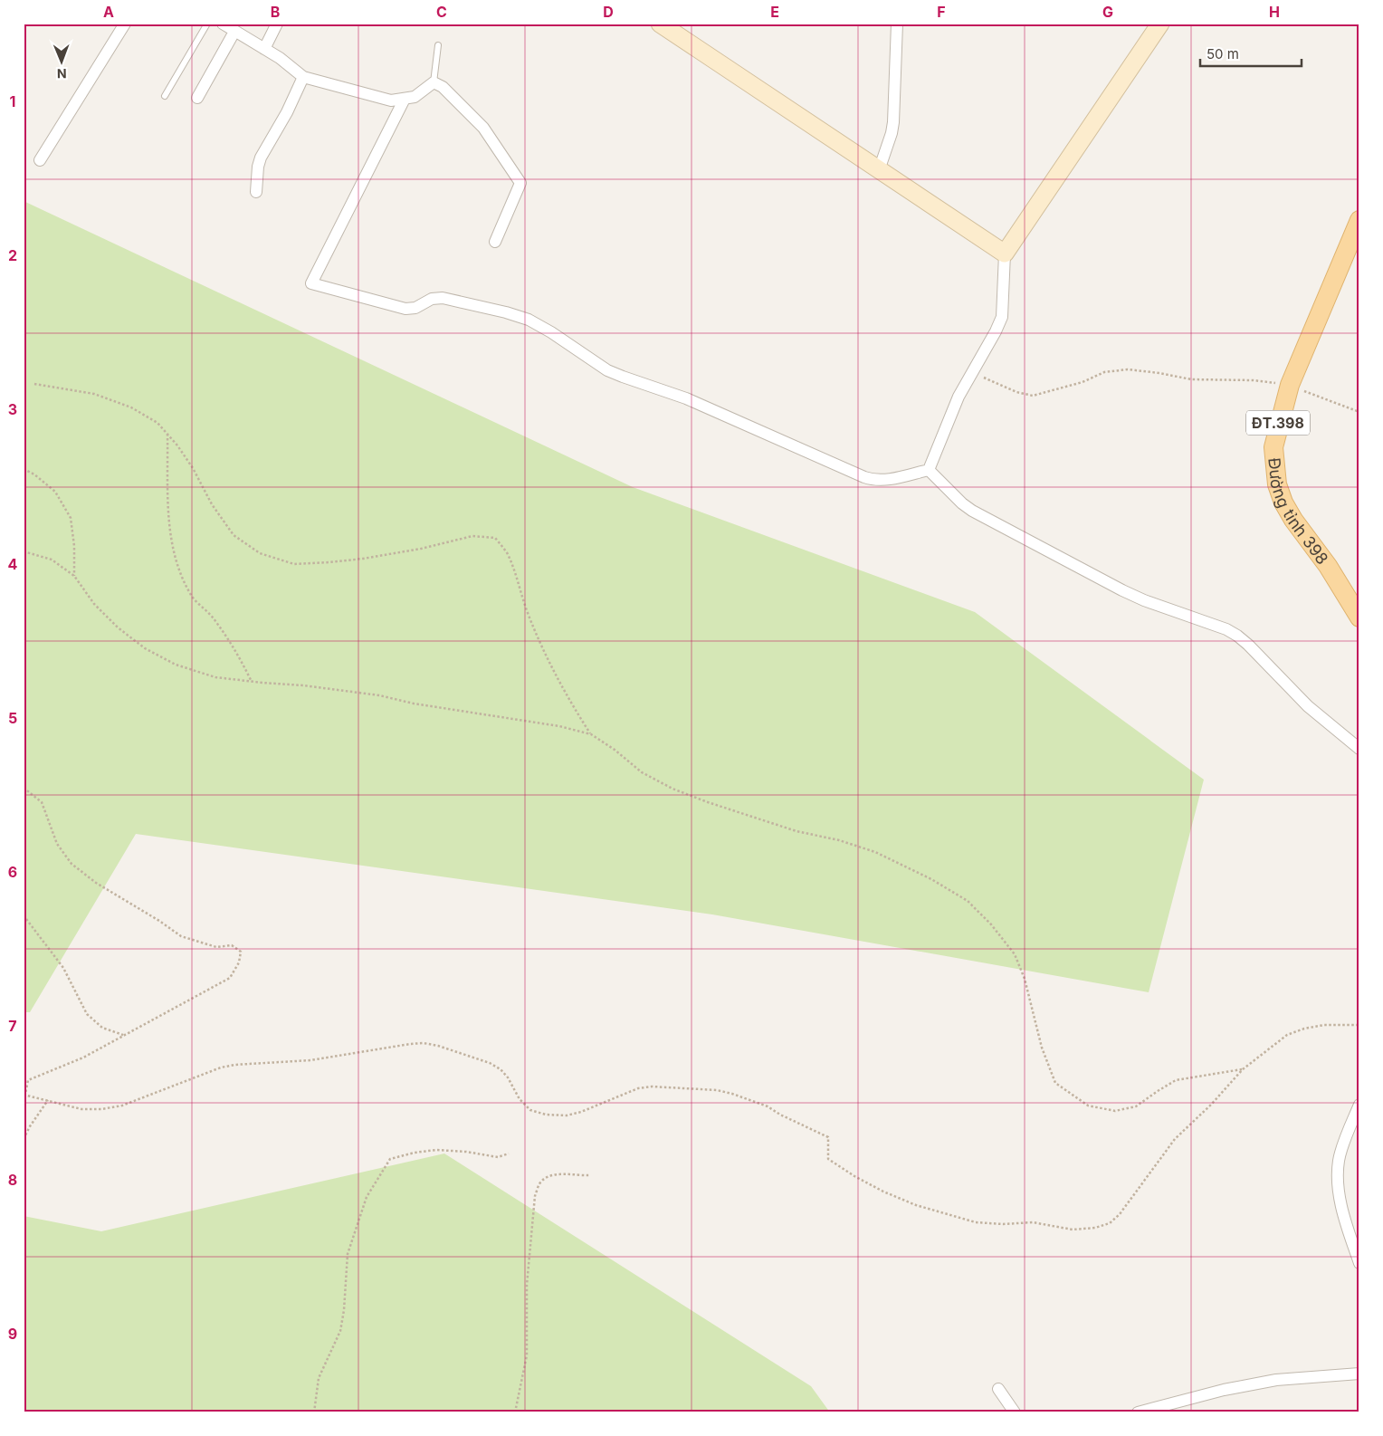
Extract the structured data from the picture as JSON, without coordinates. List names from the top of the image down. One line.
{"streets":{"main road":["ĐT.398","Đường tỉnh 398"]},"scale_bar":"50 m","north":"bottom","grid":{"columns":["A","B","C","D","E","F","G","H"],"rows":["1","2","3","4","5","6","7","8","9"]}}
